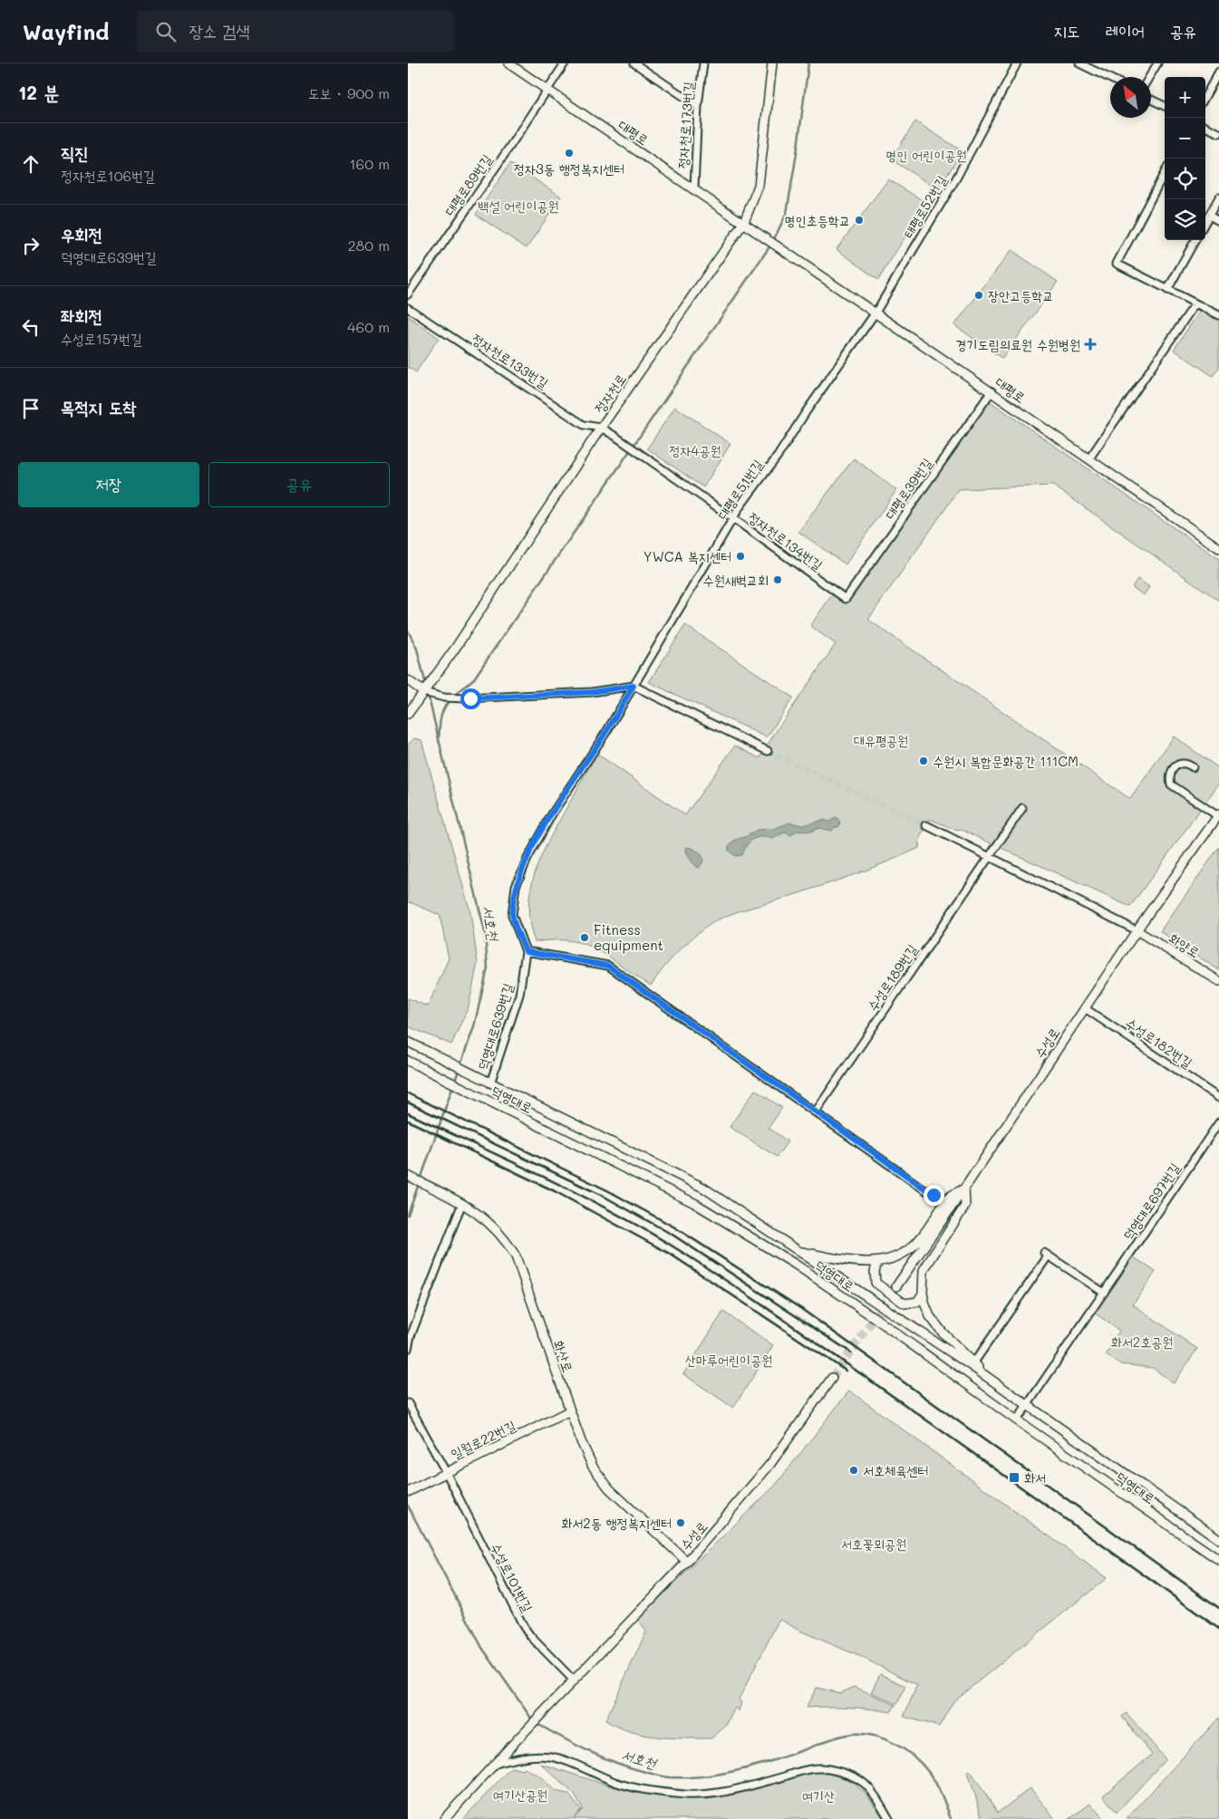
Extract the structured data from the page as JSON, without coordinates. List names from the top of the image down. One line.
{"streets":{"main road":["대평로","정자천로","화양로","수성로","덕영대로","화산로","일월로22번길"],"street":["정자천로173번길","대평로89번길","태평로52번길","정자천로133번길","대평로39번길","대평로51번길","정자천로134번길","수성로189번길","덕영대로639번길","수성로182번길","덕영대로697번길","수성로101번길"]},"crossings":[["정자천로173번길","대평로"],["대평로","대평로89번길"],["대평로","태평로52번길"],["대평로","정자천로"],["대평로","대평로39번길"],["대평로","대평로51번길"],["태평로52번길","대평로51번길"],["정자천로133번길","정자천로"],["정자천로133번길","정자천로134번길"],["정자천로","정자천로134번길"],["대평로39번길","정자천로134번길"],["대평로51번길","정자천로134번길"],["대평로51번길","덕영대로639번길"],["화양로","수성로"],["덕영대로639번길","덕영대로"],["수성로","수성로182번길"],["수성로","화산로"],["수성로","수성로101번길"],["덕영대로","덕영대로697번길"],["화산로","일월로22번길"],["일월로22번길","수성로101번길"]],"water":["서호천"],"parks":["명인 어린이공원","백설 어린이공원","정자4공원","대유평공원","화서2호공원","산마루어린이공원","서호꽃뫼공원","여기산공원","여기산"],"places":{"other":["정자3동 행정복지센터","명인초등학교","장안고등학교","YWCA 복지센터","수원새벽교회","수원시 복합문화공간 111CM","Fitness equipment","서호체육센터","화서2동 행정복지센터"],"health":["경기도립의료원 수원병원"],"transit":["화서"]},"north":"top left","page":{"header":"Wayfind","search":"장소 검색","nav":["지도","레이어","공유"],"heading":["12 분","도보 · 900 m"],"map_buttons":["+","−"],"list":[["직진","정자천로106번길","160 m"],["우회전","덕영대로639번길","280 m"],["좌회전","수성로157번길","460 m"],"목적지 도착"],"buttons":["저장","공유"]}}
